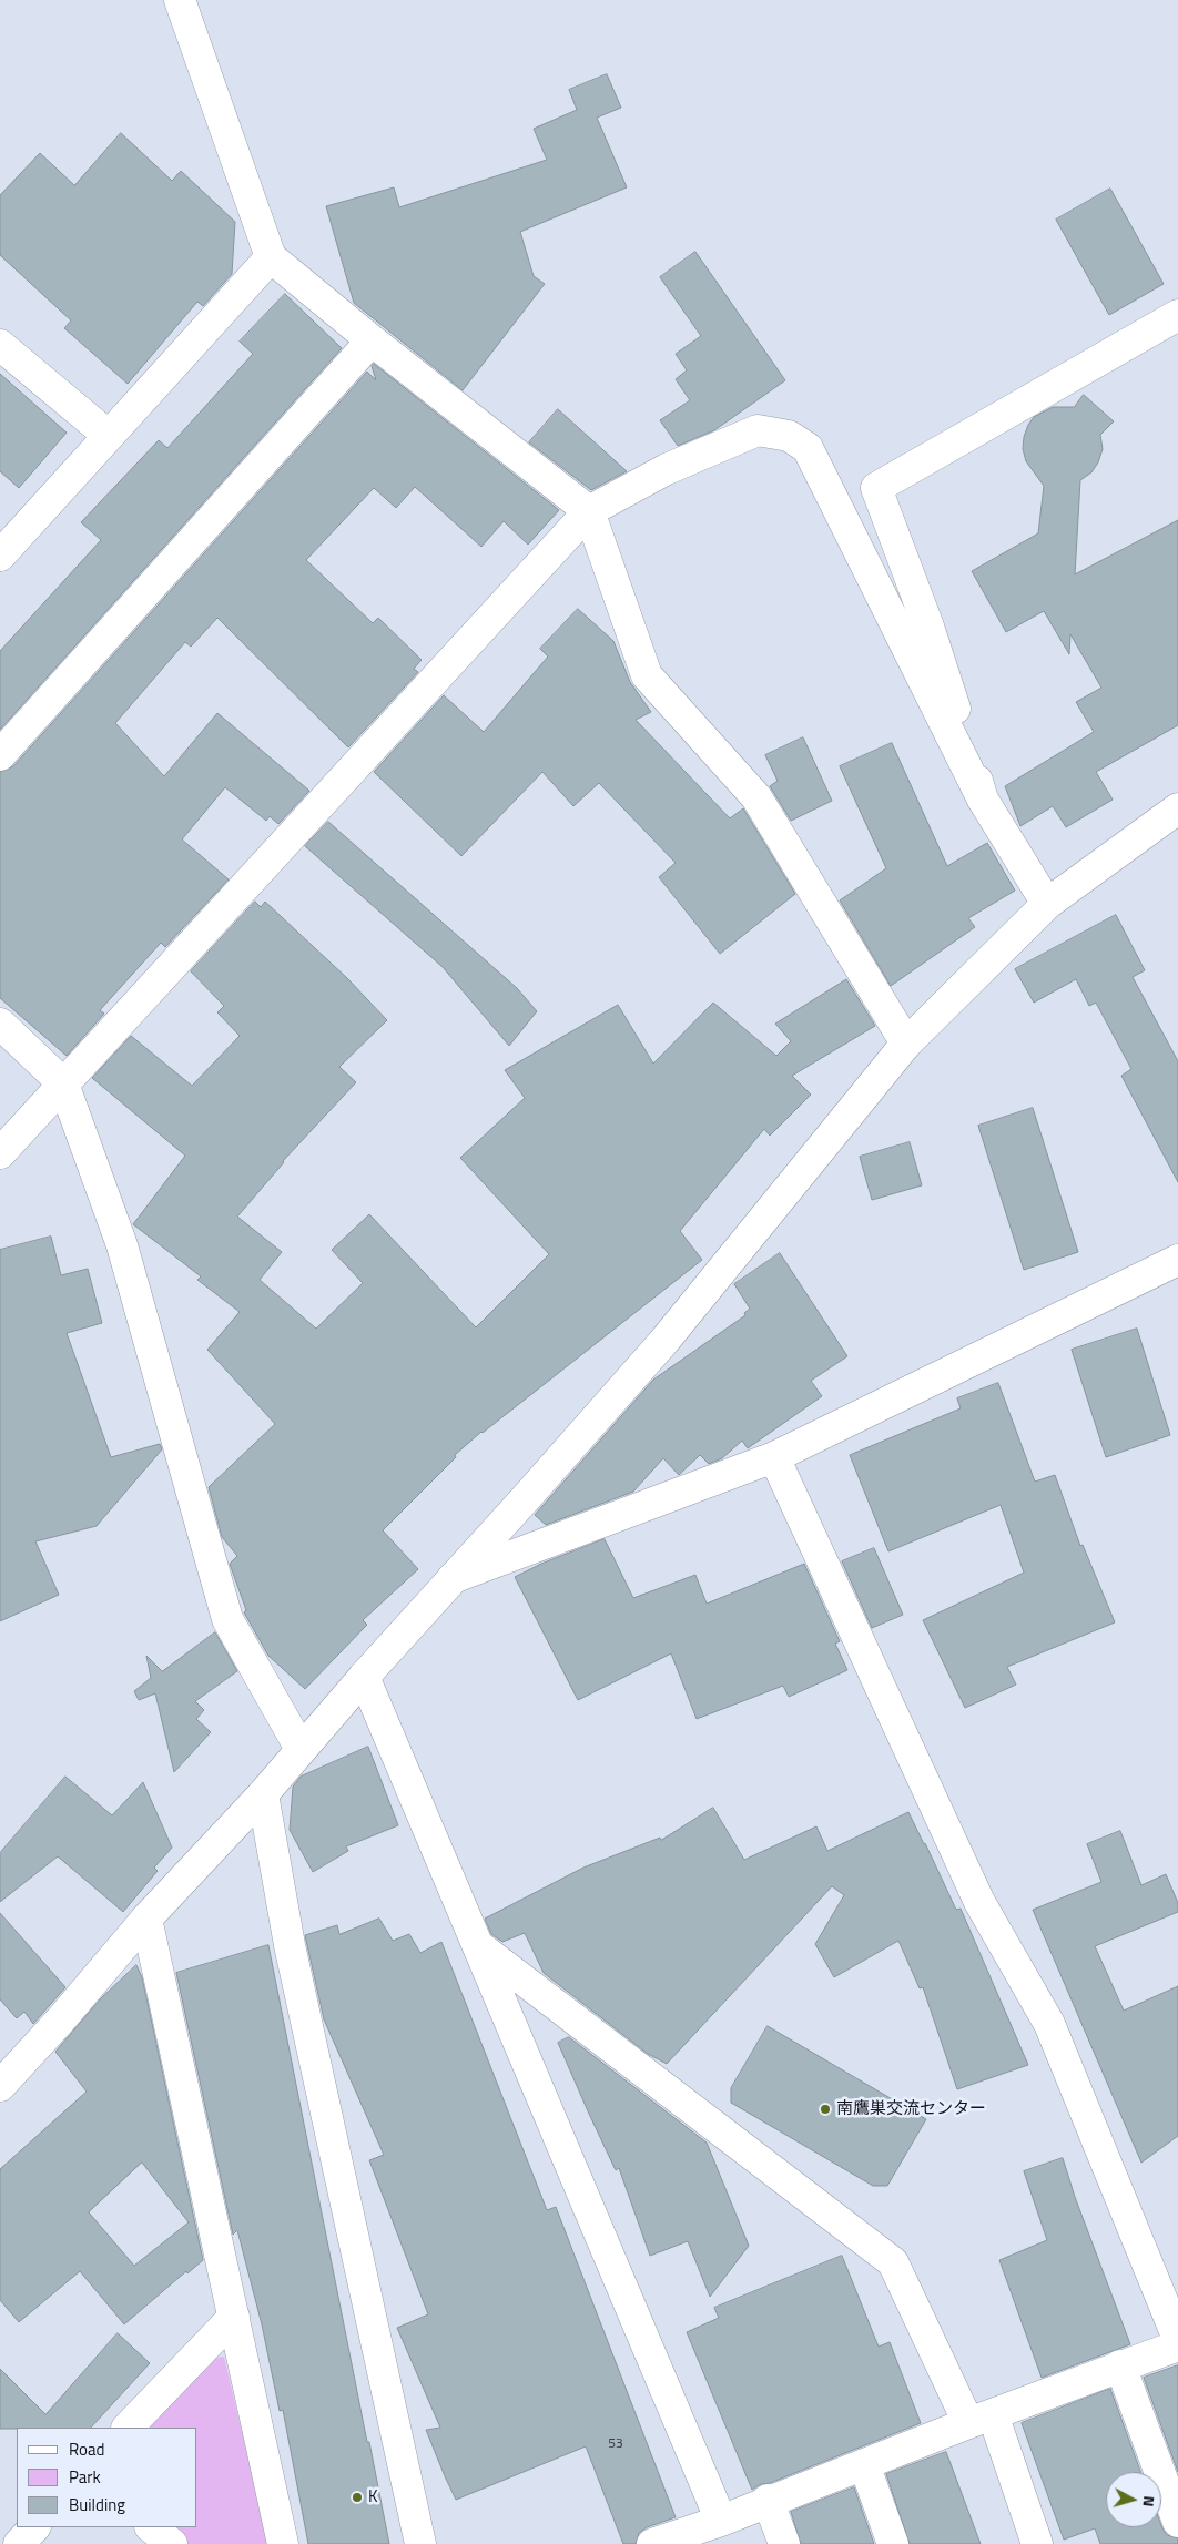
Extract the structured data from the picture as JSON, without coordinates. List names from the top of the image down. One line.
{"places":["南鷹巣交流センター","K"],"house_numbers":["53"],"legend":["Road","Park","Building"],"north":"right"}
